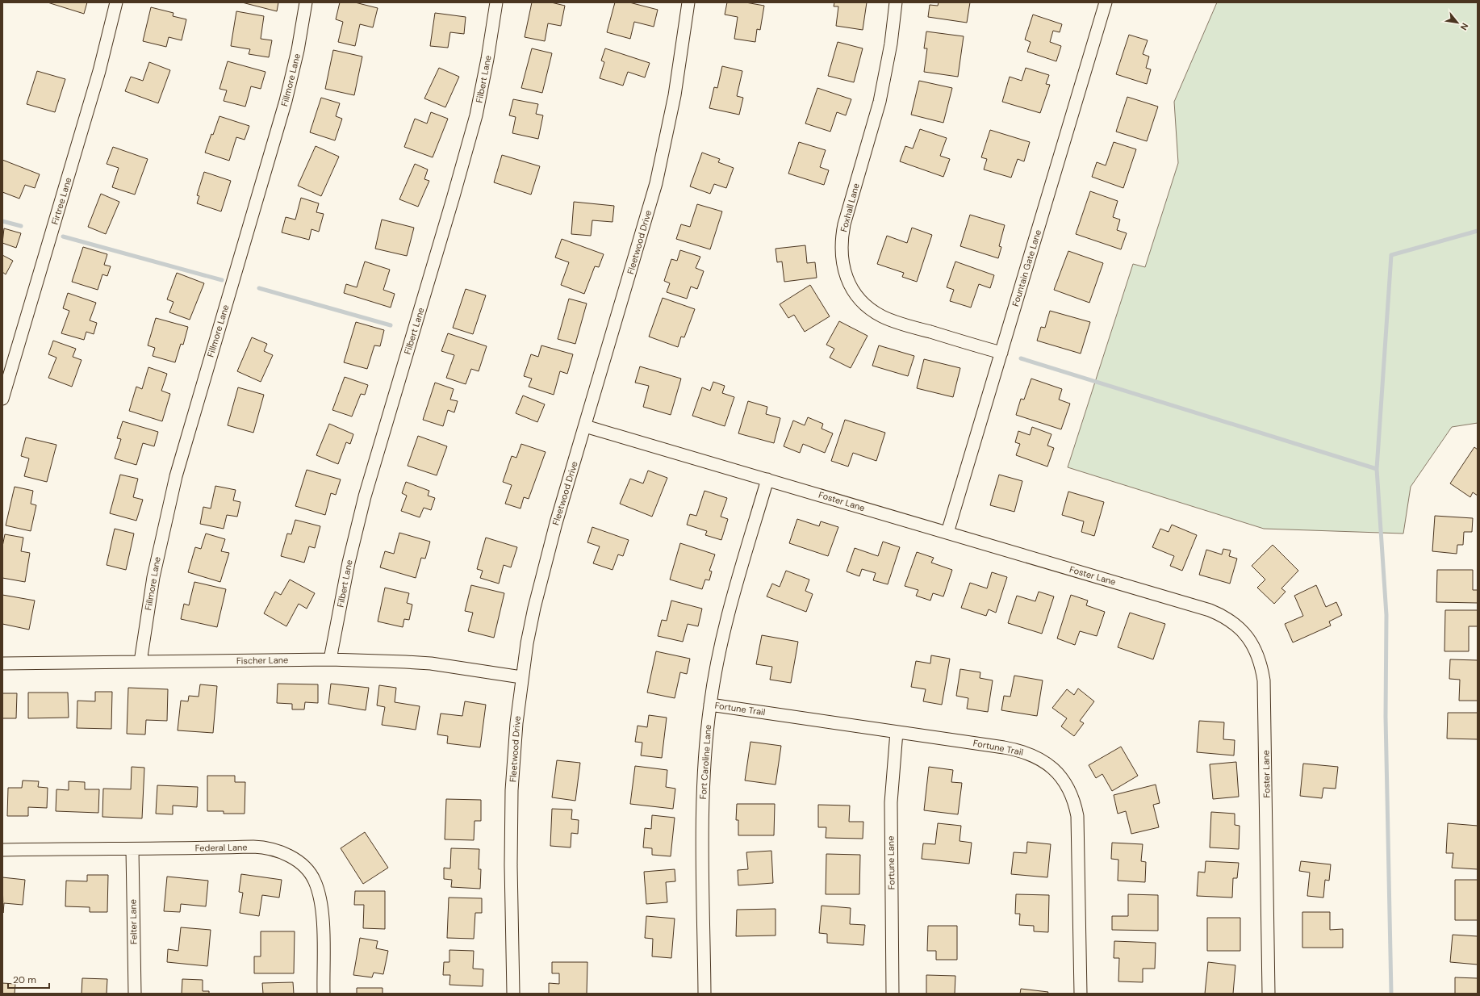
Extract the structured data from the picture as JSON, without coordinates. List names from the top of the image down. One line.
{"streets":{"street":["Filbert Lane","Fillmore Lane","Firtree Lane","Foxhall Lane","Fleetwood Drive","Fountain Gate Lane","Foster Lane","Fischer Lane","Fortune Trail","Fort Caroline Lane","Federal Lane","Fortune Lane","Felter Lane"]},"crossings":[["Filbert Lane","Fischer Lane"],["Fillmore Lane","Fischer Lane"],["Foxhall Lane","Fountain Gate Lane"],["Fleetwood Drive","Foster Lane"],["Fleetwood Drive","Fischer Lane"],["Fountain Gate Lane","Foster Lane"],["Foster Lane","Fort Caroline Lane"],["Fortune Trail","Fort Caroline Lane"],["Fortune Trail","Fortune Lane"],["Federal Lane","Felter Lane"]],"scale_bar":"20 m","north":"bottom right"}
